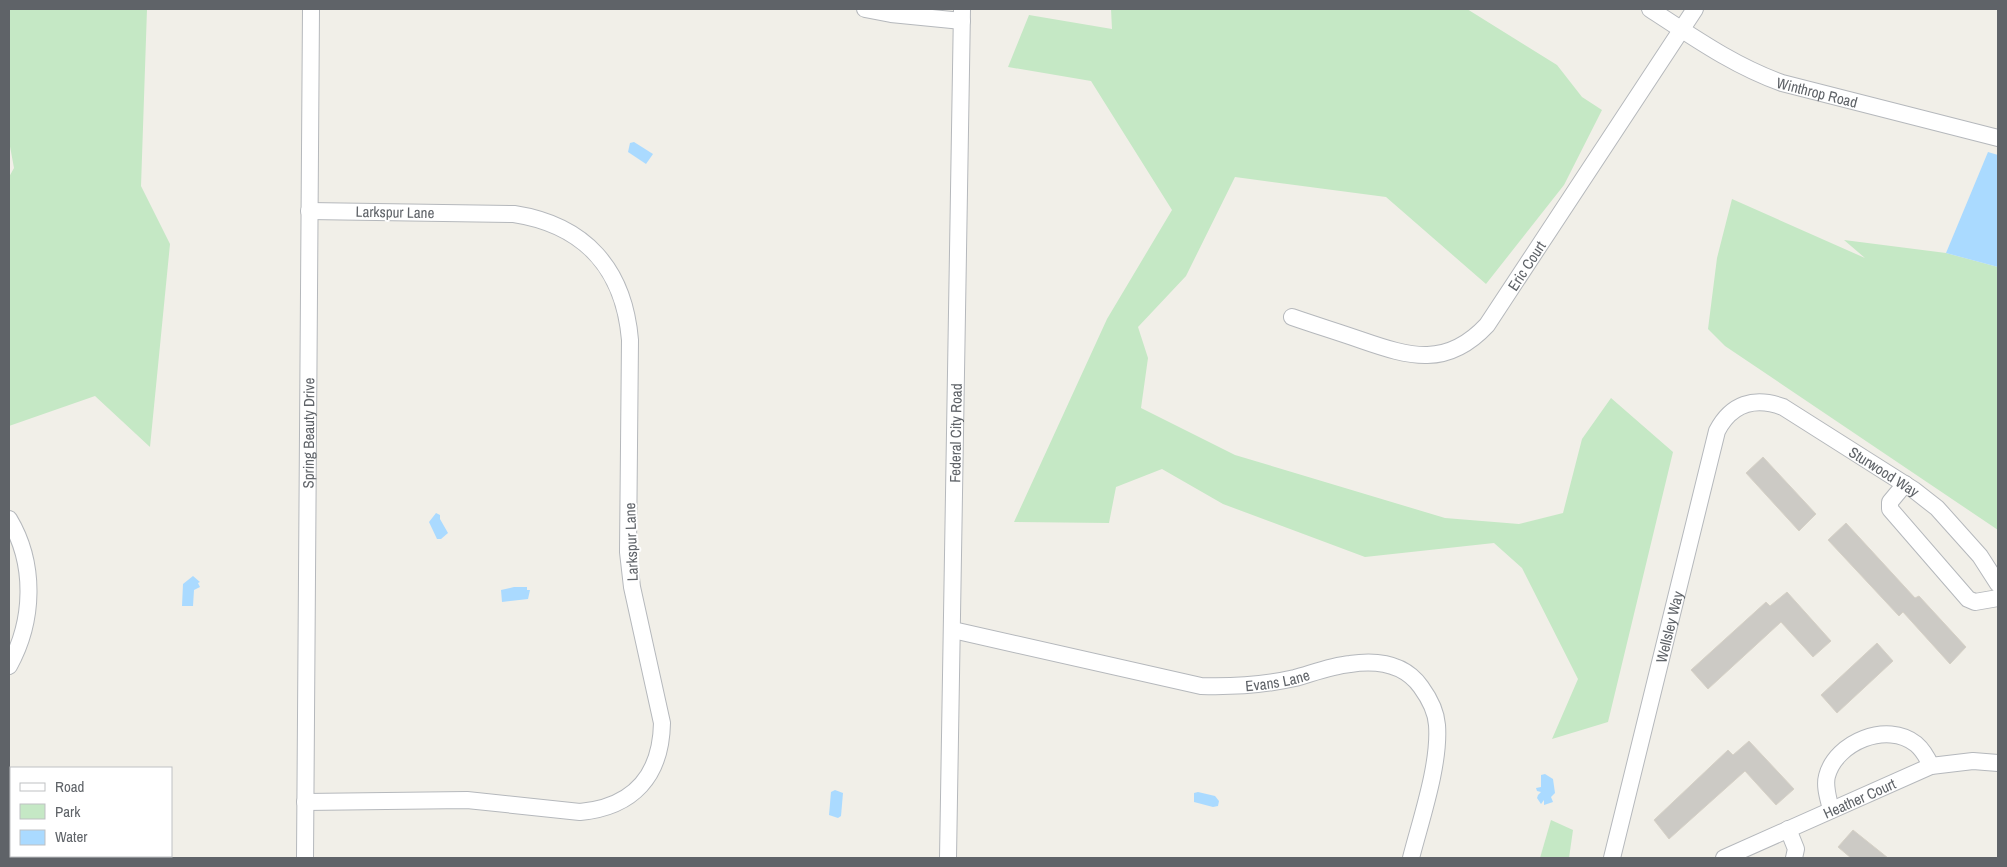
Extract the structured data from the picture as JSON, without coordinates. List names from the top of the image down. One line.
{"streets":{"street":["Winthrop Road","Larkspur Lane","Eric Court","Spring Beauty Drive","Federal City Road","Sturwood Way","Wellsley Way","Evans Lane","Heather Court"]},"crossings":[["Winthrop Road","Eric Court"],["Larkspur Lane","Spring Beauty Drive"],["Federal City Road","Evans Lane"],["Sturwood Way","Wellsley Way"]],"legend":["Road","Park","Water"]}
